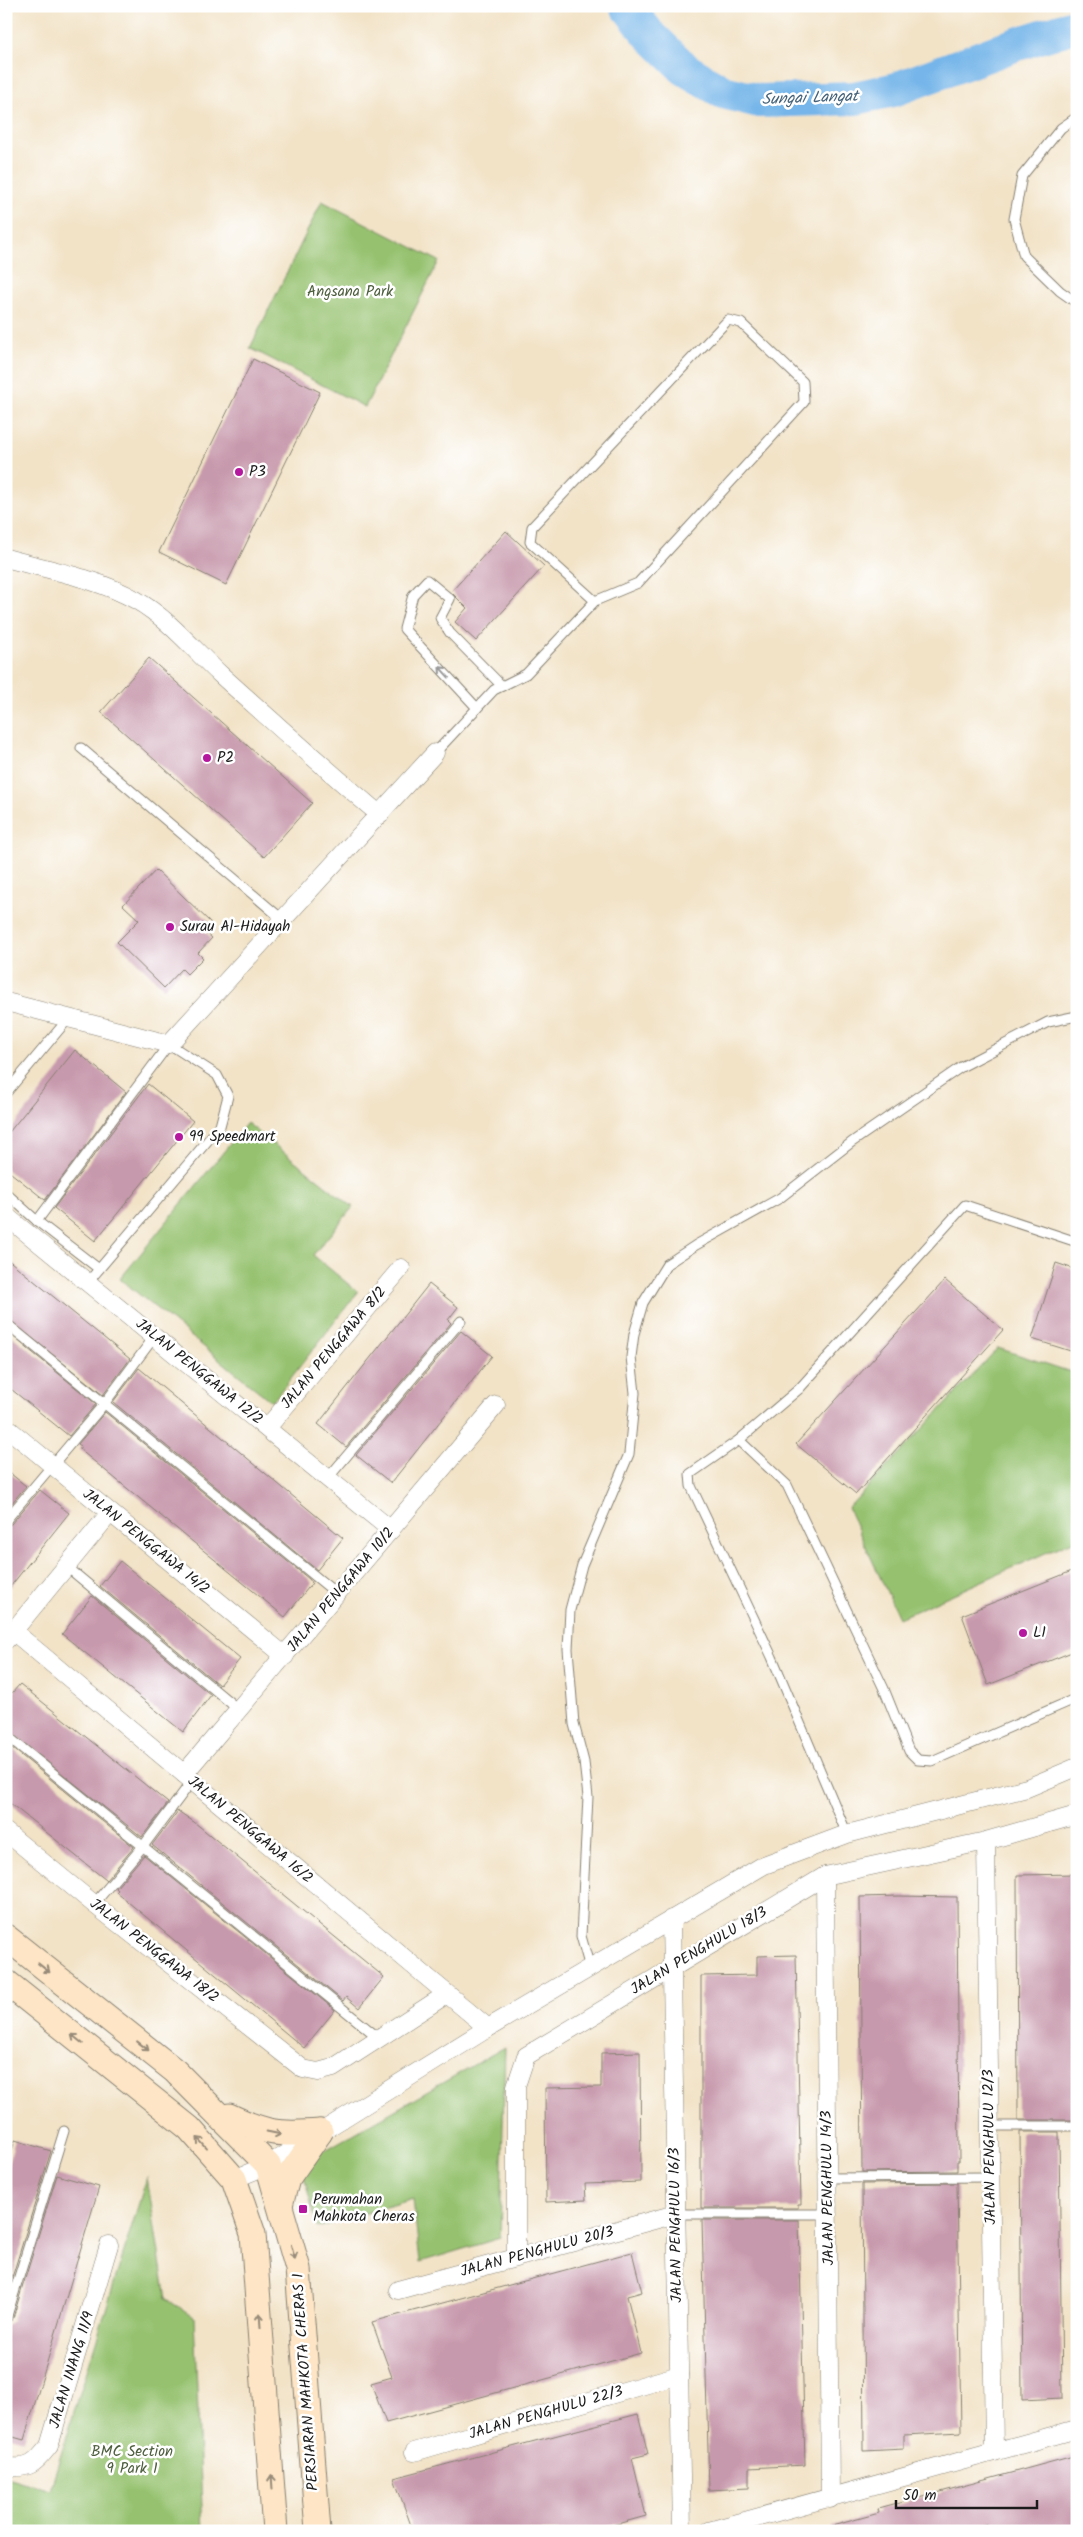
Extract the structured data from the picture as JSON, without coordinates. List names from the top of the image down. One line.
{"streets":{"main road":["PERSIARAN MAHKOTA CHERAS 1"],"street":["JALAN PENGGAWA 8/2","JALAN PENGGAWA 12/2","JALAN PENGGAWA 14/2","JALAN PENGGAWA 10/2","JALAN PENGGAWA 16/2","JALAN PENGGAWA 18/2","JALAN PENGHULU 18/3","JALAN PENGHULU 12/3","JALAN PENGHULU 14/3","JALAN PENGHULU 16/3","JALAN PENGHULU 20/3","JALAN INANG 11/9","JALAN PENGHULU 22/3"]},"crossings":[["JALAN PENGGAWA 8/2","JALAN PENGGAWA 12/2"],["JALAN PENGGAWA 12/2","JALAN PENGGAWA 10/2"],["JALAN PENGGAWA 14/2","JALAN PENGGAWA 10/2"],["JALAN PENGGAWA 10/2","JALAN PENGGAWA 16/2"],["JALAN PENGHULU 18/3","JALAN PENGHULU 12/3"],["JALAN PENGHULU 18/3","JALAN PENGHULU 14/3"],["JALAN PENGHULU 18/3","JALAN PENGHULU 16/3"],["JALAN PENGHULU 18/3","JALAN PENGHULU 20/3"],["JALAN PENGHULU 16/3","JALAN PENGHULU 20/3"],["JALAN PENGHULU 16/3","JALAN PENGHULU 22/3"]],"water":["Sungai Langat"],"parks":["Angsana Park","BMC Section 9 Park 1"],"places":{"other":["P3","P2","Surau Al-Hidayah","99 Speedmart","L1"],"transit":["Perumahan Mahkota Cheras"]},"scale_bar":"50 m"}
